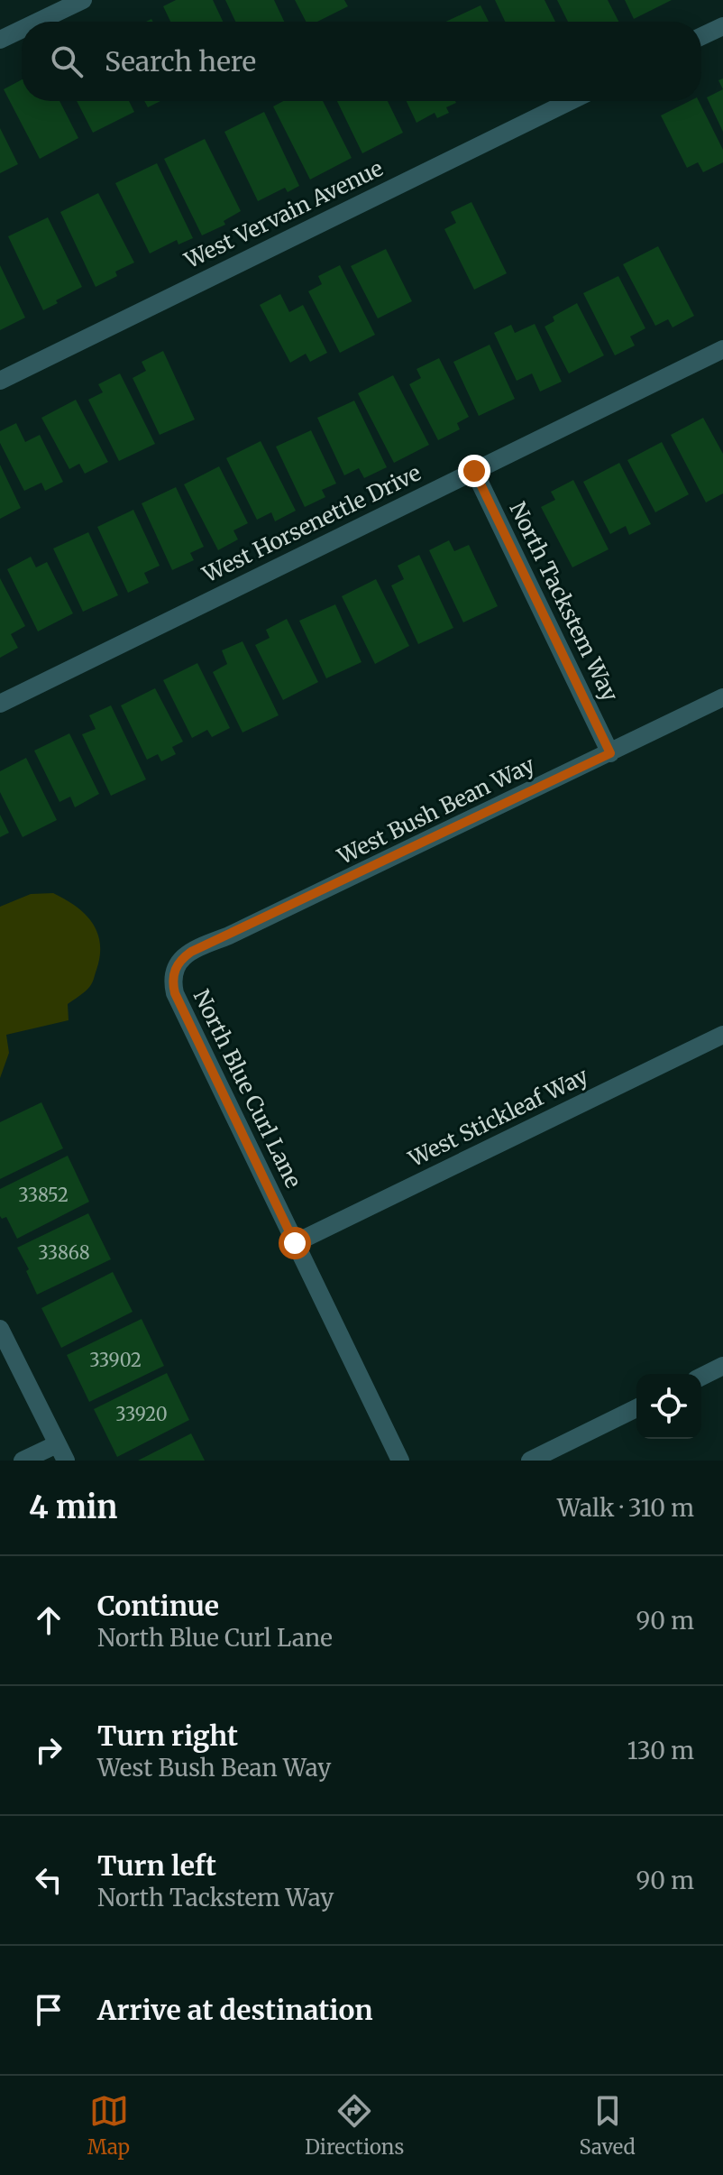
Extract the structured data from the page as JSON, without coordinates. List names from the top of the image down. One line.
{"streets":{"street":["West Vervain Avenue","West Horsenettle Drive","North Tackstem Way","West Bush Bean Way","North Blue Curl Lane","West Stickleaf Way"]},"crossings":[["West Horsenettle Drive","North Tackstem Way"],["North Tackstem Way","West Bush Bean Way"],["West Bush Bean Way","North Blue Curl Lane"],["North Blue Curl Lane","West Stickleaf Way"]],"house_numbers":["33852","33868","33902","33920"],"page":{"search":"Search here","heading":["4 min","Walk · 310 m"],"list":[["Continue","North Blue Curl Lane","90 m"],["Turn right","West Bush Bean Way","130 m"],["Turn left","North Tackstem Way","90 m"],"Arrive at destination"],"nav":["Map","Directions","Saved"]}}
